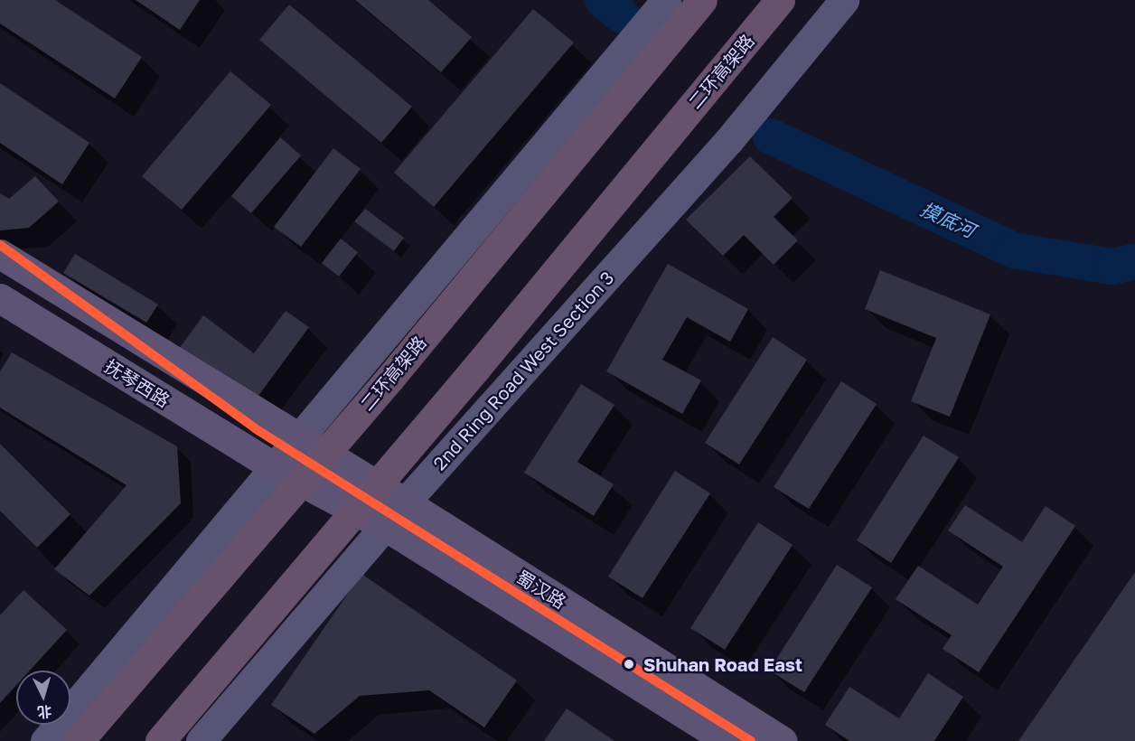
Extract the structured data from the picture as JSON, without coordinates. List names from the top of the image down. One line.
{"streets":{"highway":["二环高架路"],"main road":["2nd Ring Road West Section 3","抚琴西路","蜀汉路"]},"crossings":[["2nd Ring Road West Section 3","蜀汉路"],["抚琴西路","蜀汉路"]],"water":["摸底河"],"places":["Shuhan Road East"],"north":"bottom"}
